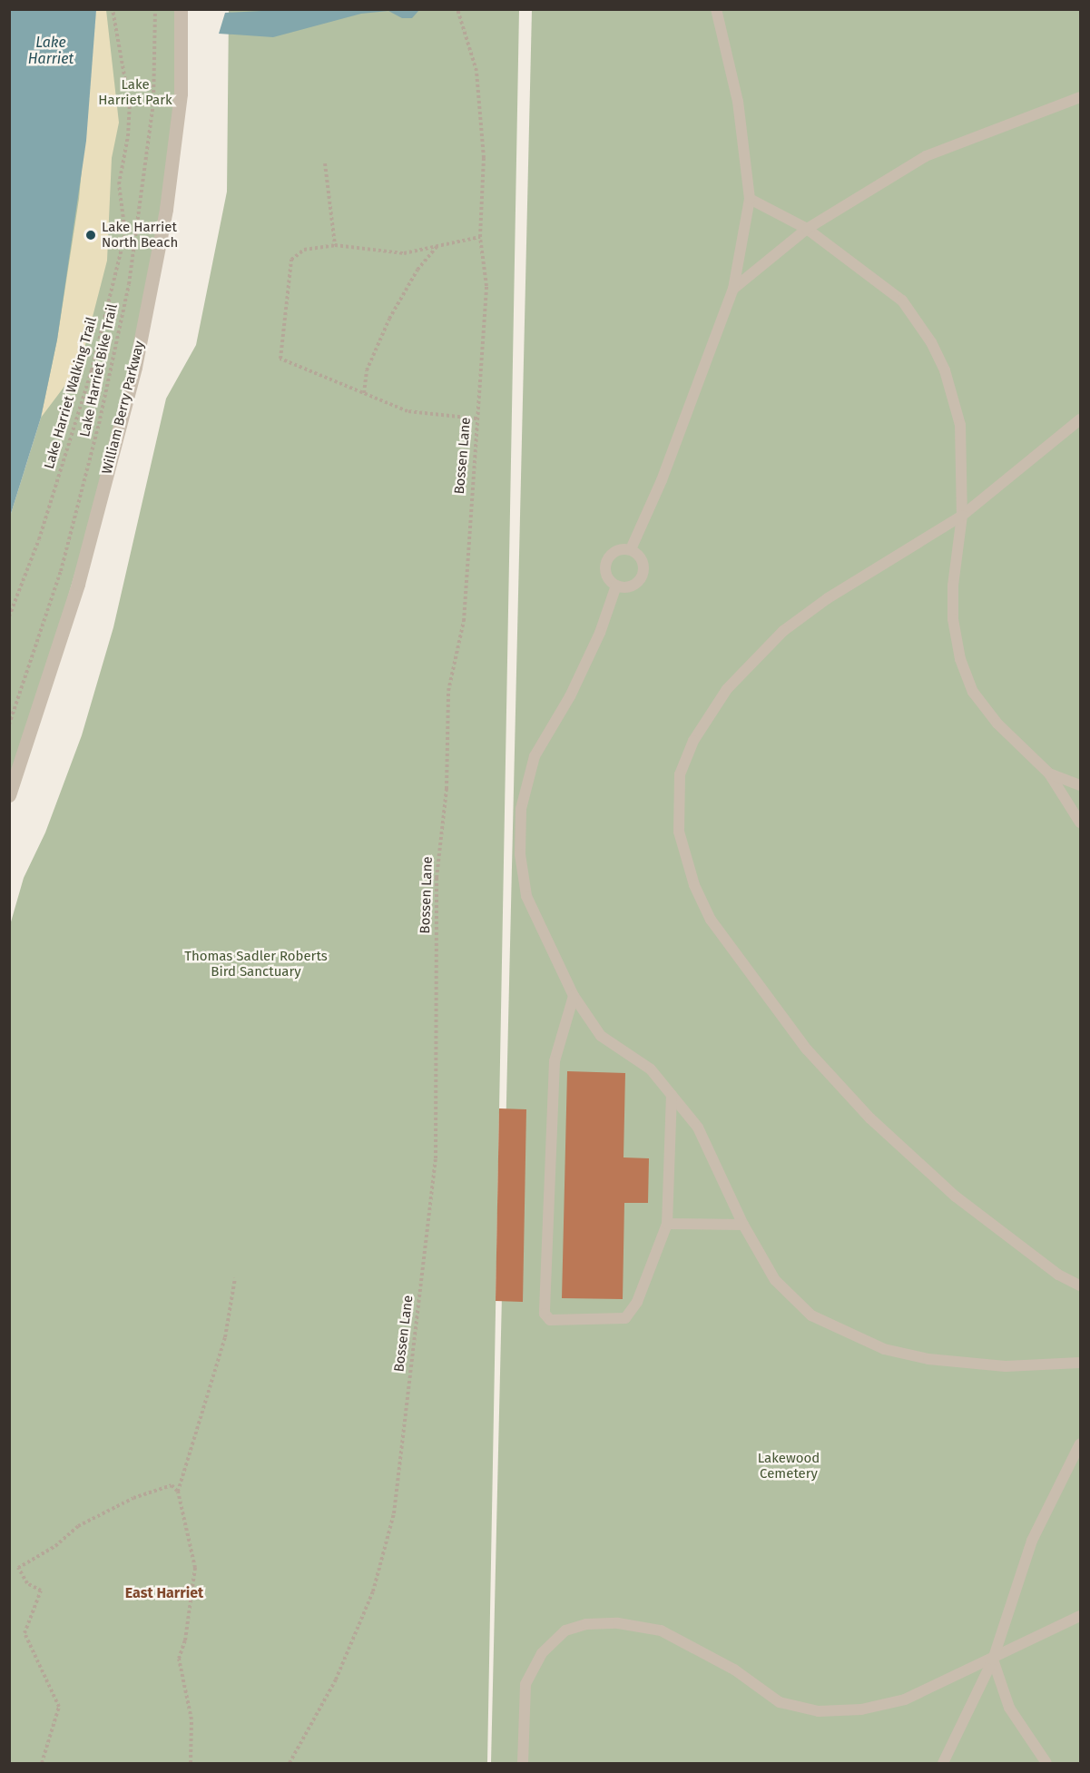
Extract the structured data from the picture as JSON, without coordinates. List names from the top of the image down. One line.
{"streets":{"street":["William Berry Parkway"],"path":["Lake Harriet Bike Trail","Lake Harriet Walking Trail","Bossen Lane"]},"districts":["East Harriet"],"water":["Lake Harriet"],"parks":["Lake Harriet Park","Thomas Sadler Roberts Bird Sanctuary","Lakewood Cemetery"],"places":["Lake Harriet North Beach"]}
